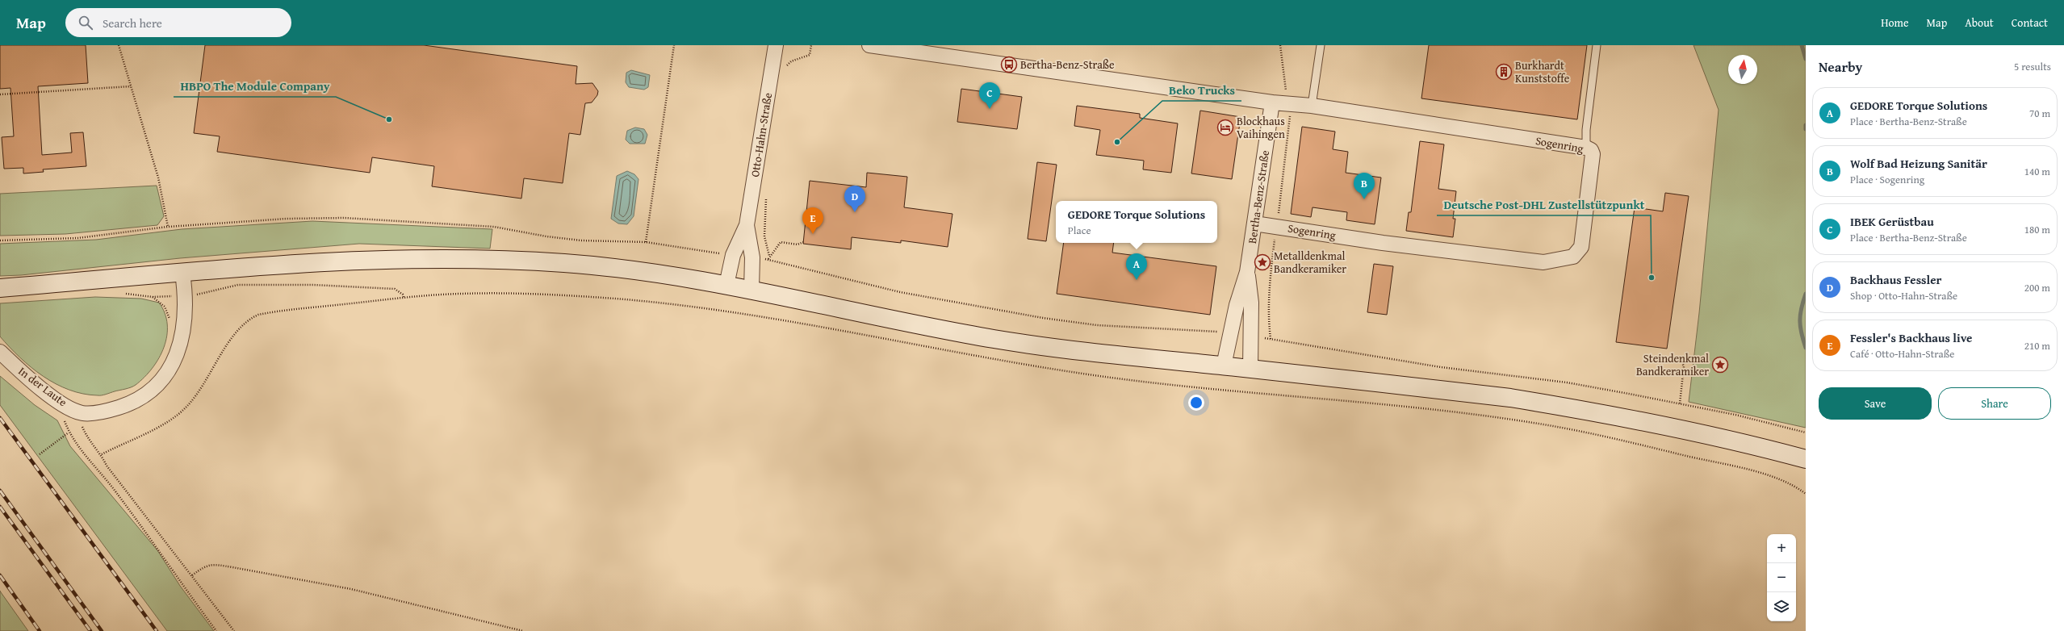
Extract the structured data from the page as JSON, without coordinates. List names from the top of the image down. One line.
{"streets":{"street":["Otto-Hahn-Straße","Sogenring","Bertha-Benz-Straße","In der Laute"]},"crossings":[["Sogenring","Bertha-Benz-Straße"]],"places":{"bus stop":["Bertha-Benz-Straße"],"building":["Burkhardt Kunststoffe"],"other":["HBPO The Module Company","Beko Trucks","Deutsche Post-DHL Zustellstützpunkt"],"hotel":["Blockhaus Vaihingen"],"place":["Metalldenkmal Bandkeramiker","Steindenkmal Bandkeramiker"]},"north":"top","page":{"header":"Map","search":"Search here","nav":["Home","Map","About","Contact"],"heading":["Nearby","5 results"],"pins":["C","B","D","E","A"],"list":[{"mark":"A","name":"GEDORE Torque Solutions","note":"Place · Bertha-Benz-Straße","value":"70 m"},{"mark":"B","name":"Wolf Bad Heizung Sanitär","note":"Place · Sogenring","value":"140 m"},{"mark":"C","name":"IBEK Gerüstbau","note":"Place · Bertha-Benz-Straße","value":"180 m"},{"mark":"D","name":"Backhaus Fessler","note":"Shop · Otto-Hahn-Straße","value":"200 m"},{"mark":"E","name":"Fessler's Backhaus live","note":"Café · Otto-Hahn-Straße","value":"210 m"}],"popup":["GEDORE Torque Solutions","Place"],"buttons":["Save","Share"],"map_buttons":["+","−"]}}
